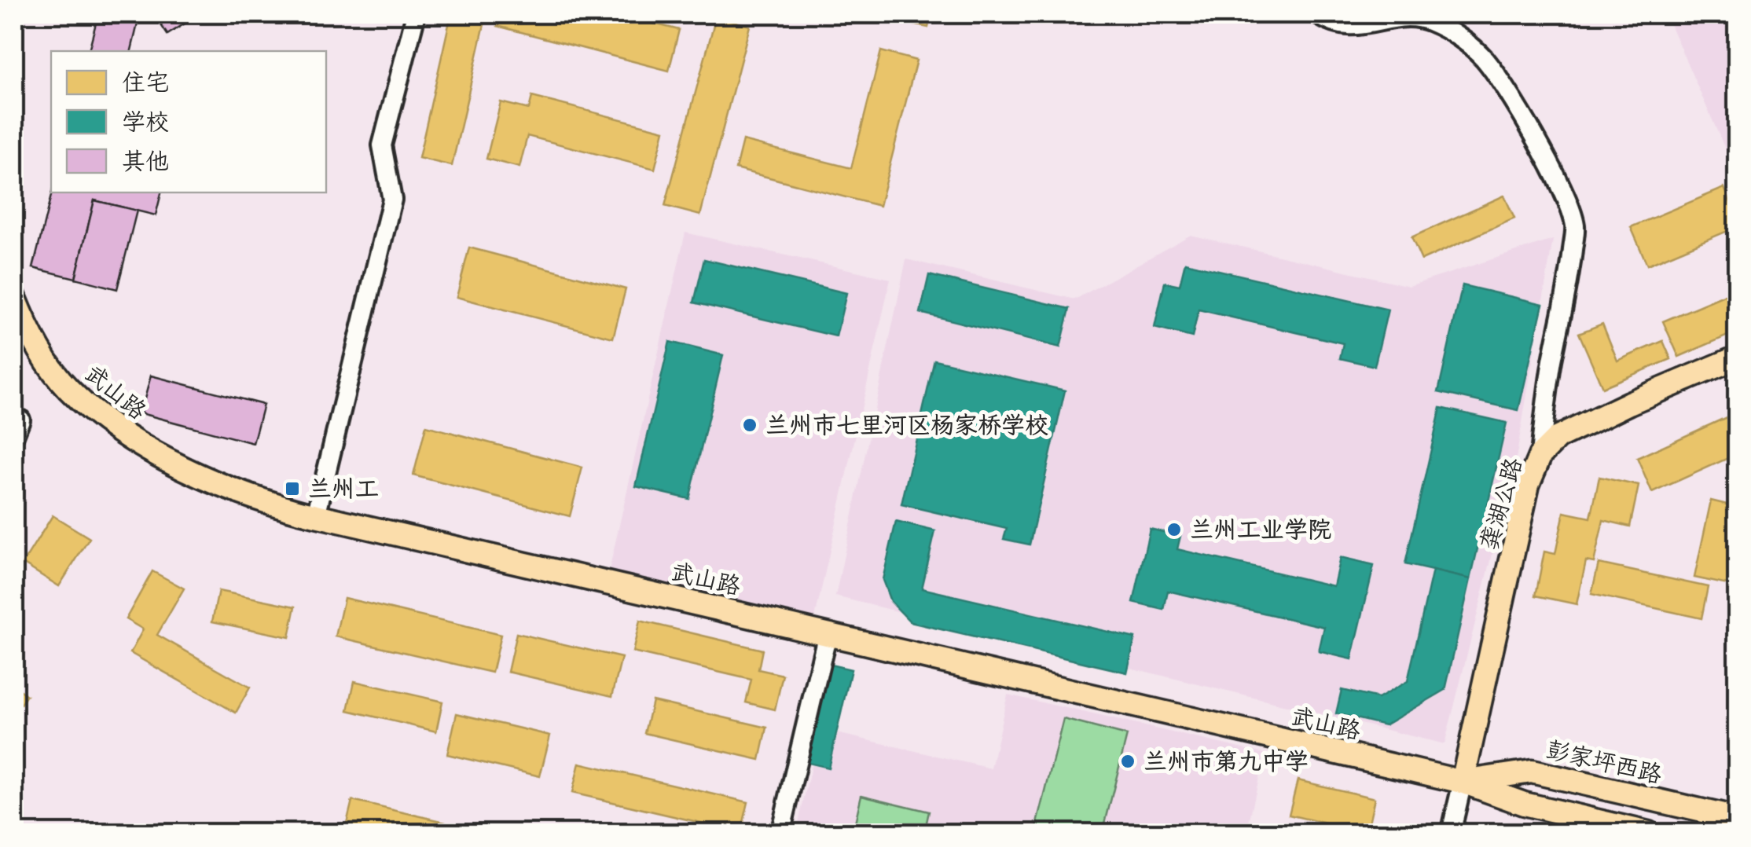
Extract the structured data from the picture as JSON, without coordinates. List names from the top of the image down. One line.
{"streets":{"main road":["武山路","龚湖公路","彭家坪西路"]},"crossings":[["武山路","龚湖公路"],["武山路","彭家坪西路"],["龚湖公路","彭家坪西路"]],"places":{"other":["兰州市七里河区杨家桥学校","兰州工业学院","兰州市第九中学"],"transit":["兰州工"]},"legend":["住宅","学校","其他"]}
